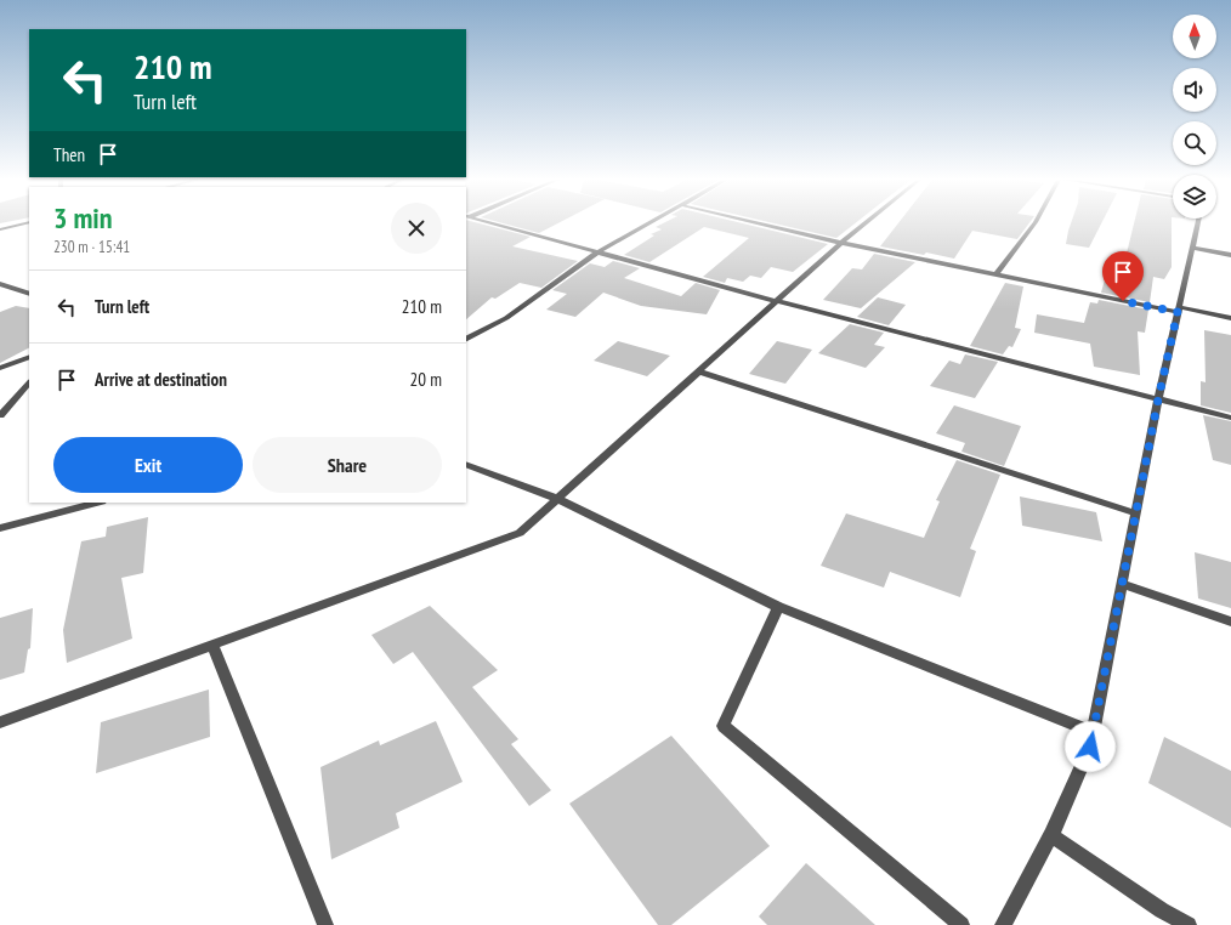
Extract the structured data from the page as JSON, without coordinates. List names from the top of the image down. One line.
{"north":"top","page":{"turn":["210 m","Turn left"],"then":"Then","heading":["3 min","230 m · 15:41"],"list":[{"name":"Turn left","value":"210 m"},{"name":"Arrive at destination","value":"20 m"}],"buttons":["Exit","Share"]}}
